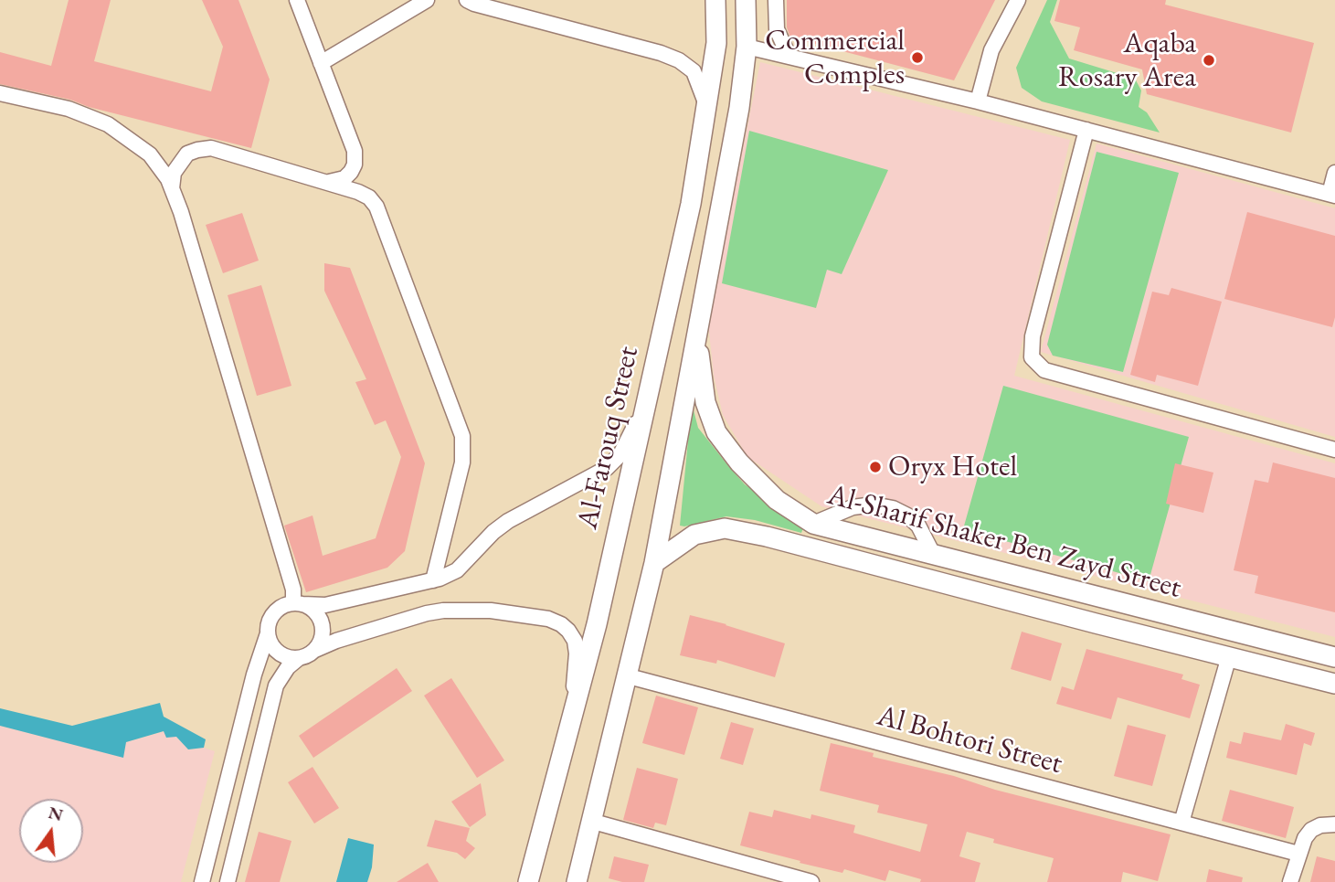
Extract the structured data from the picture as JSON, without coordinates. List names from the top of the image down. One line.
{"streets":{"main road":["Al-Farouq Street","Al-Sharif Shaker Ben Zayd Street"],"street":["Al Bohtori Street"]},"places":["Commercial Comples","Aqaba Rosary Area","Oryx Hotel"],"north":"top"}
